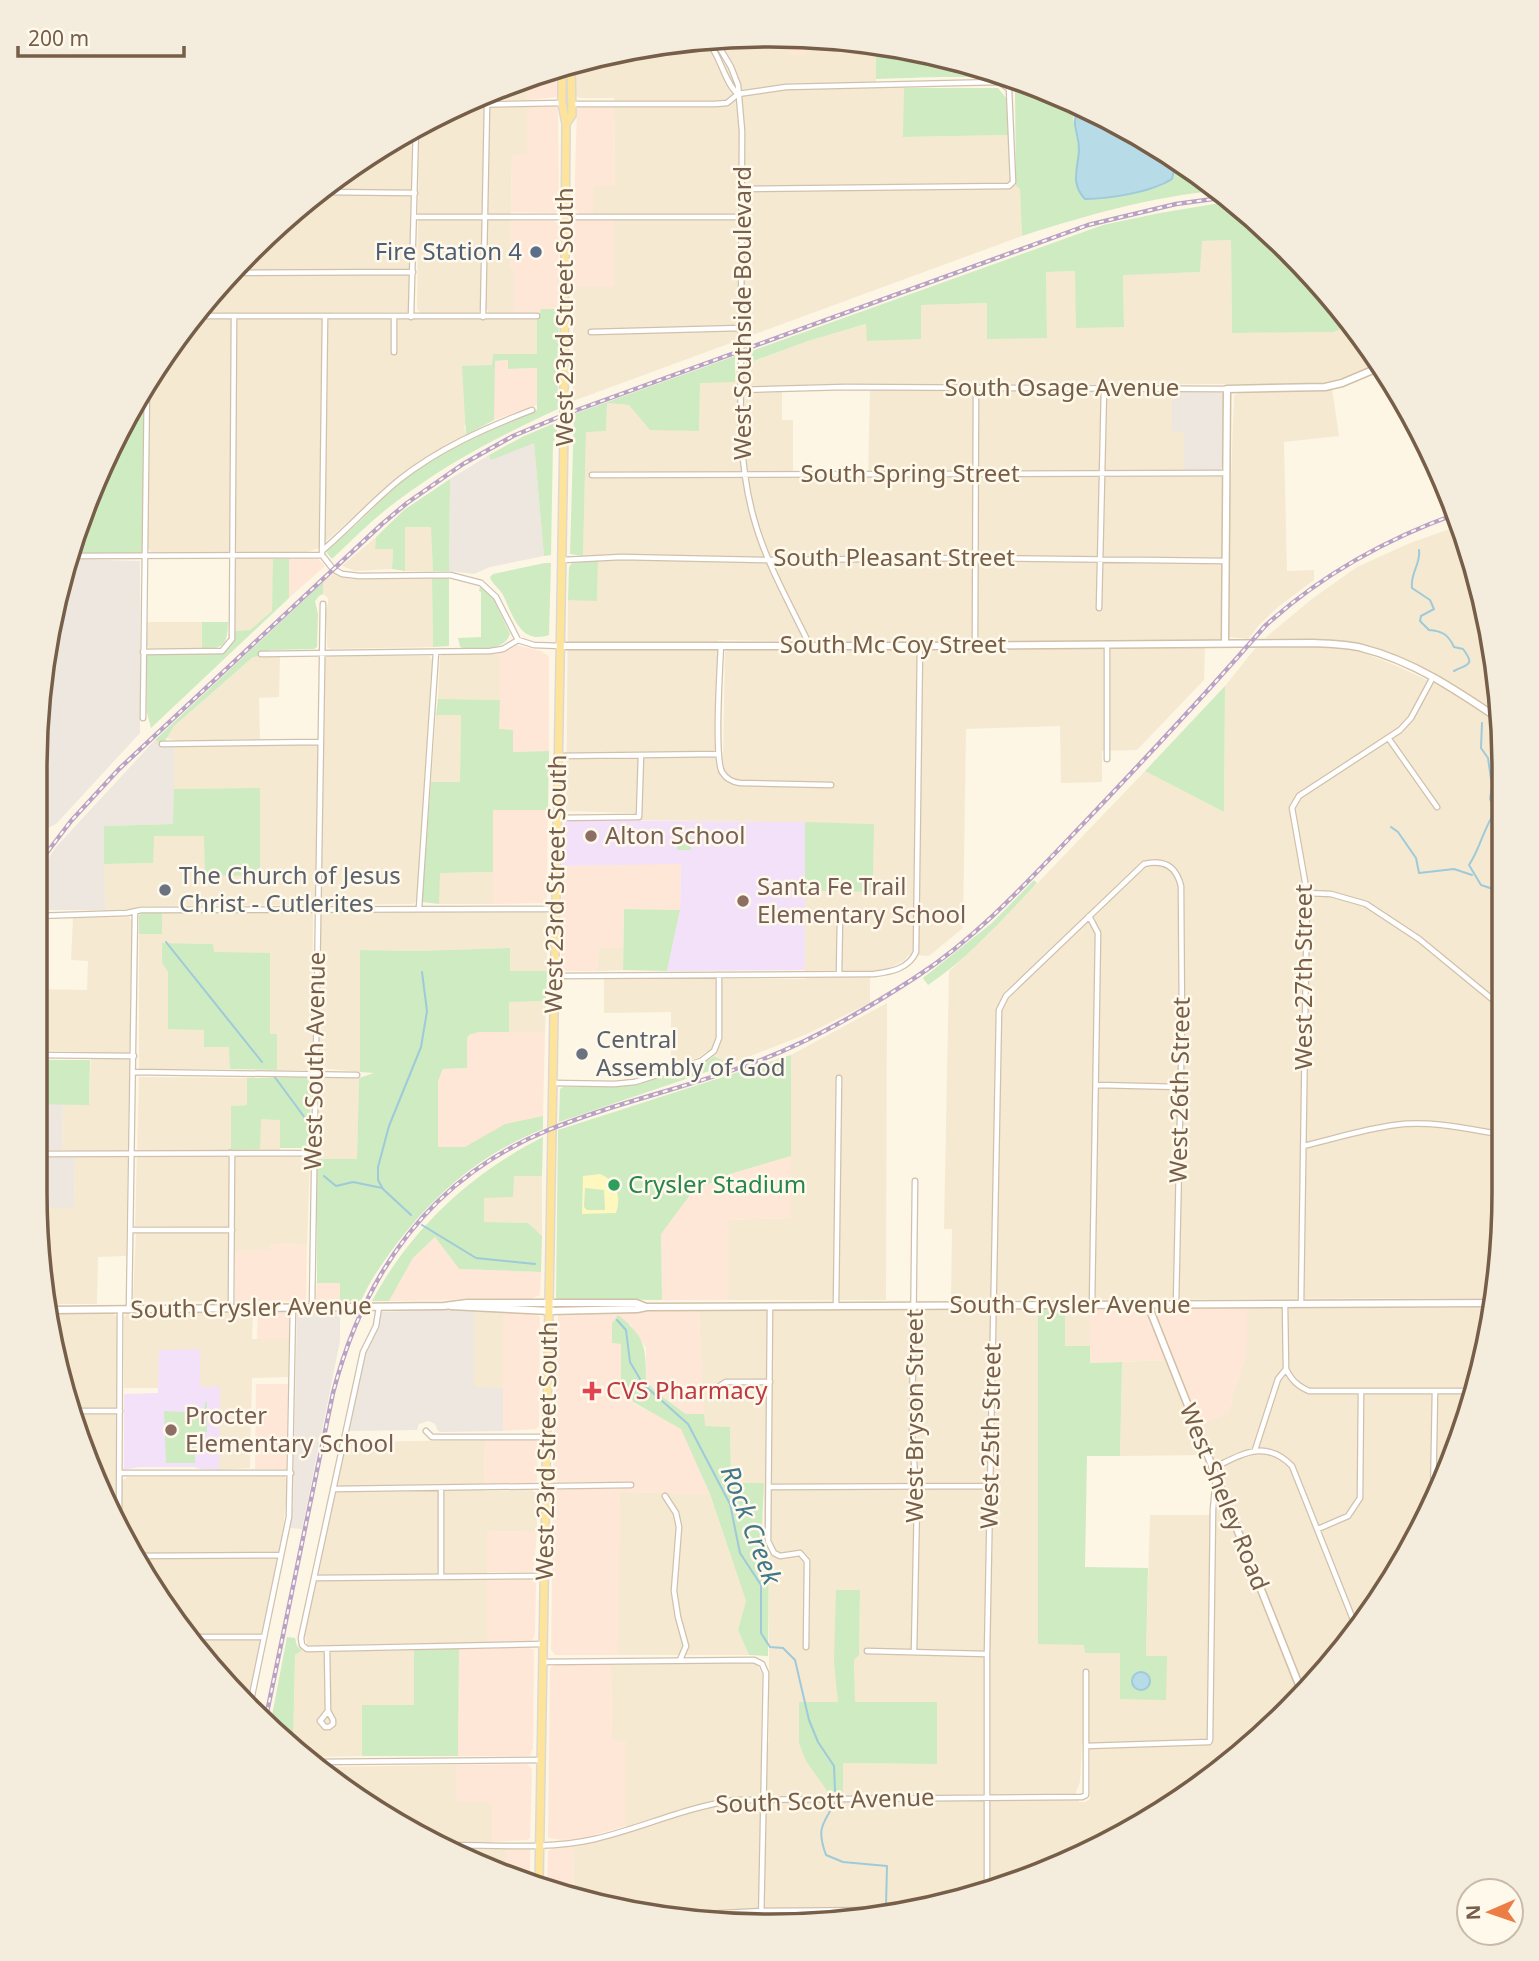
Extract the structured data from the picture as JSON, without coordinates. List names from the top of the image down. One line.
{"streets":{"main road":["West 23rd Street South"],"street":["West Southside Boulevard","South Osage Avenue","South Spring Street","South Pleasant Street","South Mc Coy Street","West 27th Street","West South Avenue","West 26th Street","South Crysler Avenue","West Bryson Street","West 25th Street","West Sheley Road","South Scott Avenue"]},"crossings":[["West Southside Boulevard","South Osage Avenue"],["West Southside Boulevard","South Spring Street"],["West Southside Boulevard","South Pleasant Street"],["West Southside Boulevard","South Mc Coy Street"],["West 23rd Street South","South Pleasant Street"],["West 23rd Street South","South Mc Coy Street"],["West 23rd Street South","South Crysler Avenue"],["West 23rd Street South","South Scott Avenue"],["South Mc Coy Street","West 27th Street"],["West 27th Street","South Crysler Avenue"],["West South Avenue","South Crysler Avenue"],["West 26th Street","South Crysler Avenue"],["West 26th Street","West 25th Street"],["South Crysler Avenue","West Bryson Street"],["South Crysler Avenue","West 25th Street"],["South Crysler Avenue","West Sheley Road"],["West 25th Street","South Scott Avenue"]],"water":["Rock Creek"],"places":{"other":["Fire Station 4","Alton School","The Church of Jesus Christ - Cutlerites","Santa Fe Trail Elementary School","Central Assembly of God","Crysler Stadium","Procter Elementary School"],"health":["CVS Pharmacy"]},"scale_bar":"200 m","north":"left"}
